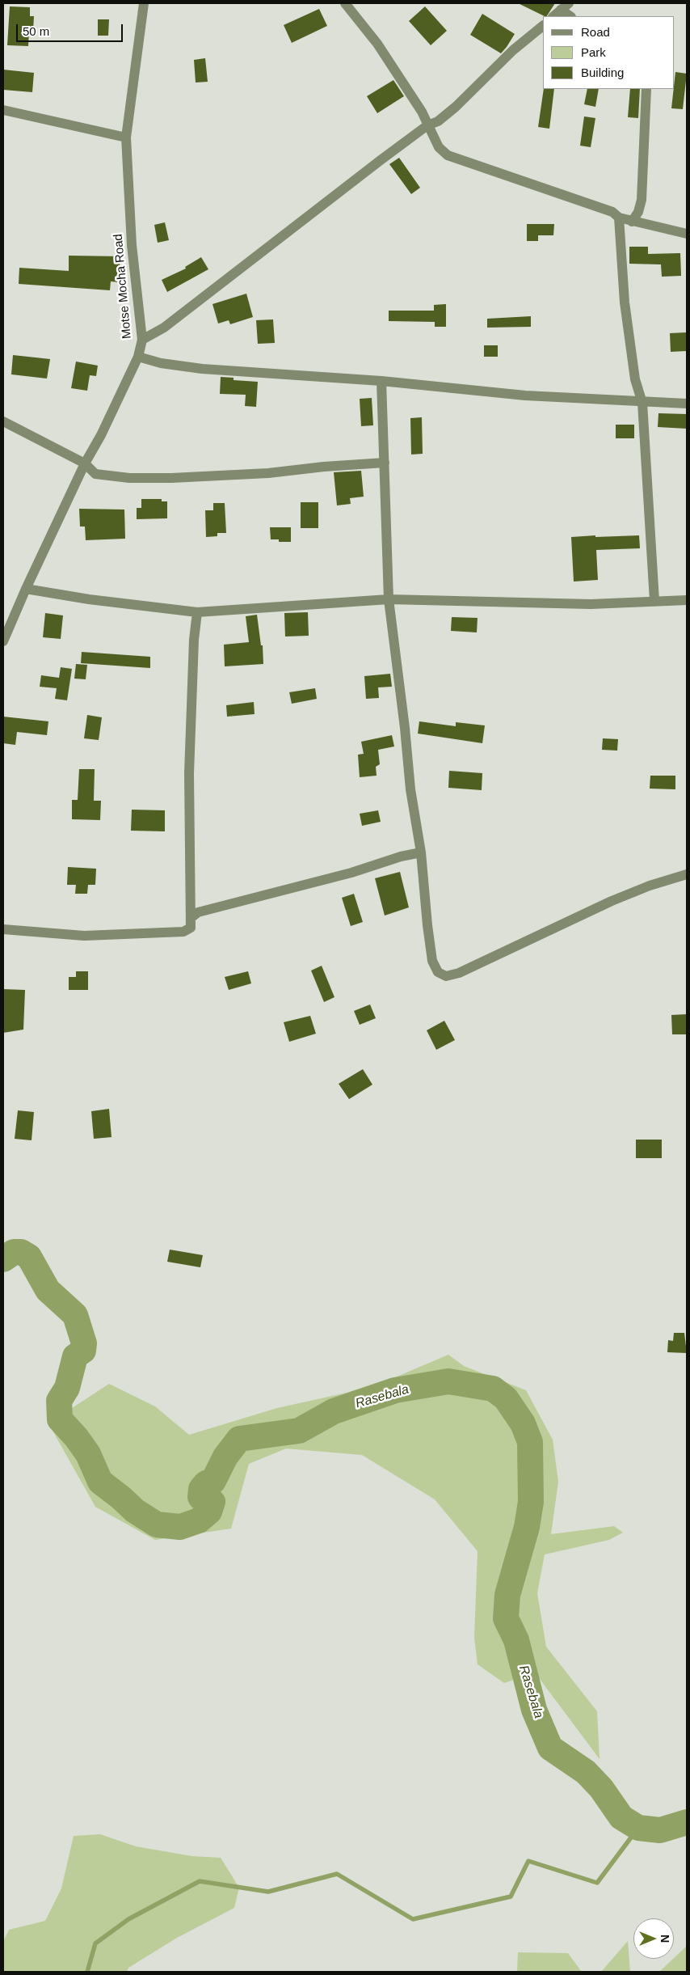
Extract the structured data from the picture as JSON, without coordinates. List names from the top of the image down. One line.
{"streets":{"street":["Motse Mocha Road"]},"water":["Rasebala"],"legend":["Road","Park","Building"],"scale_bar":"50 m","north":"right"}
